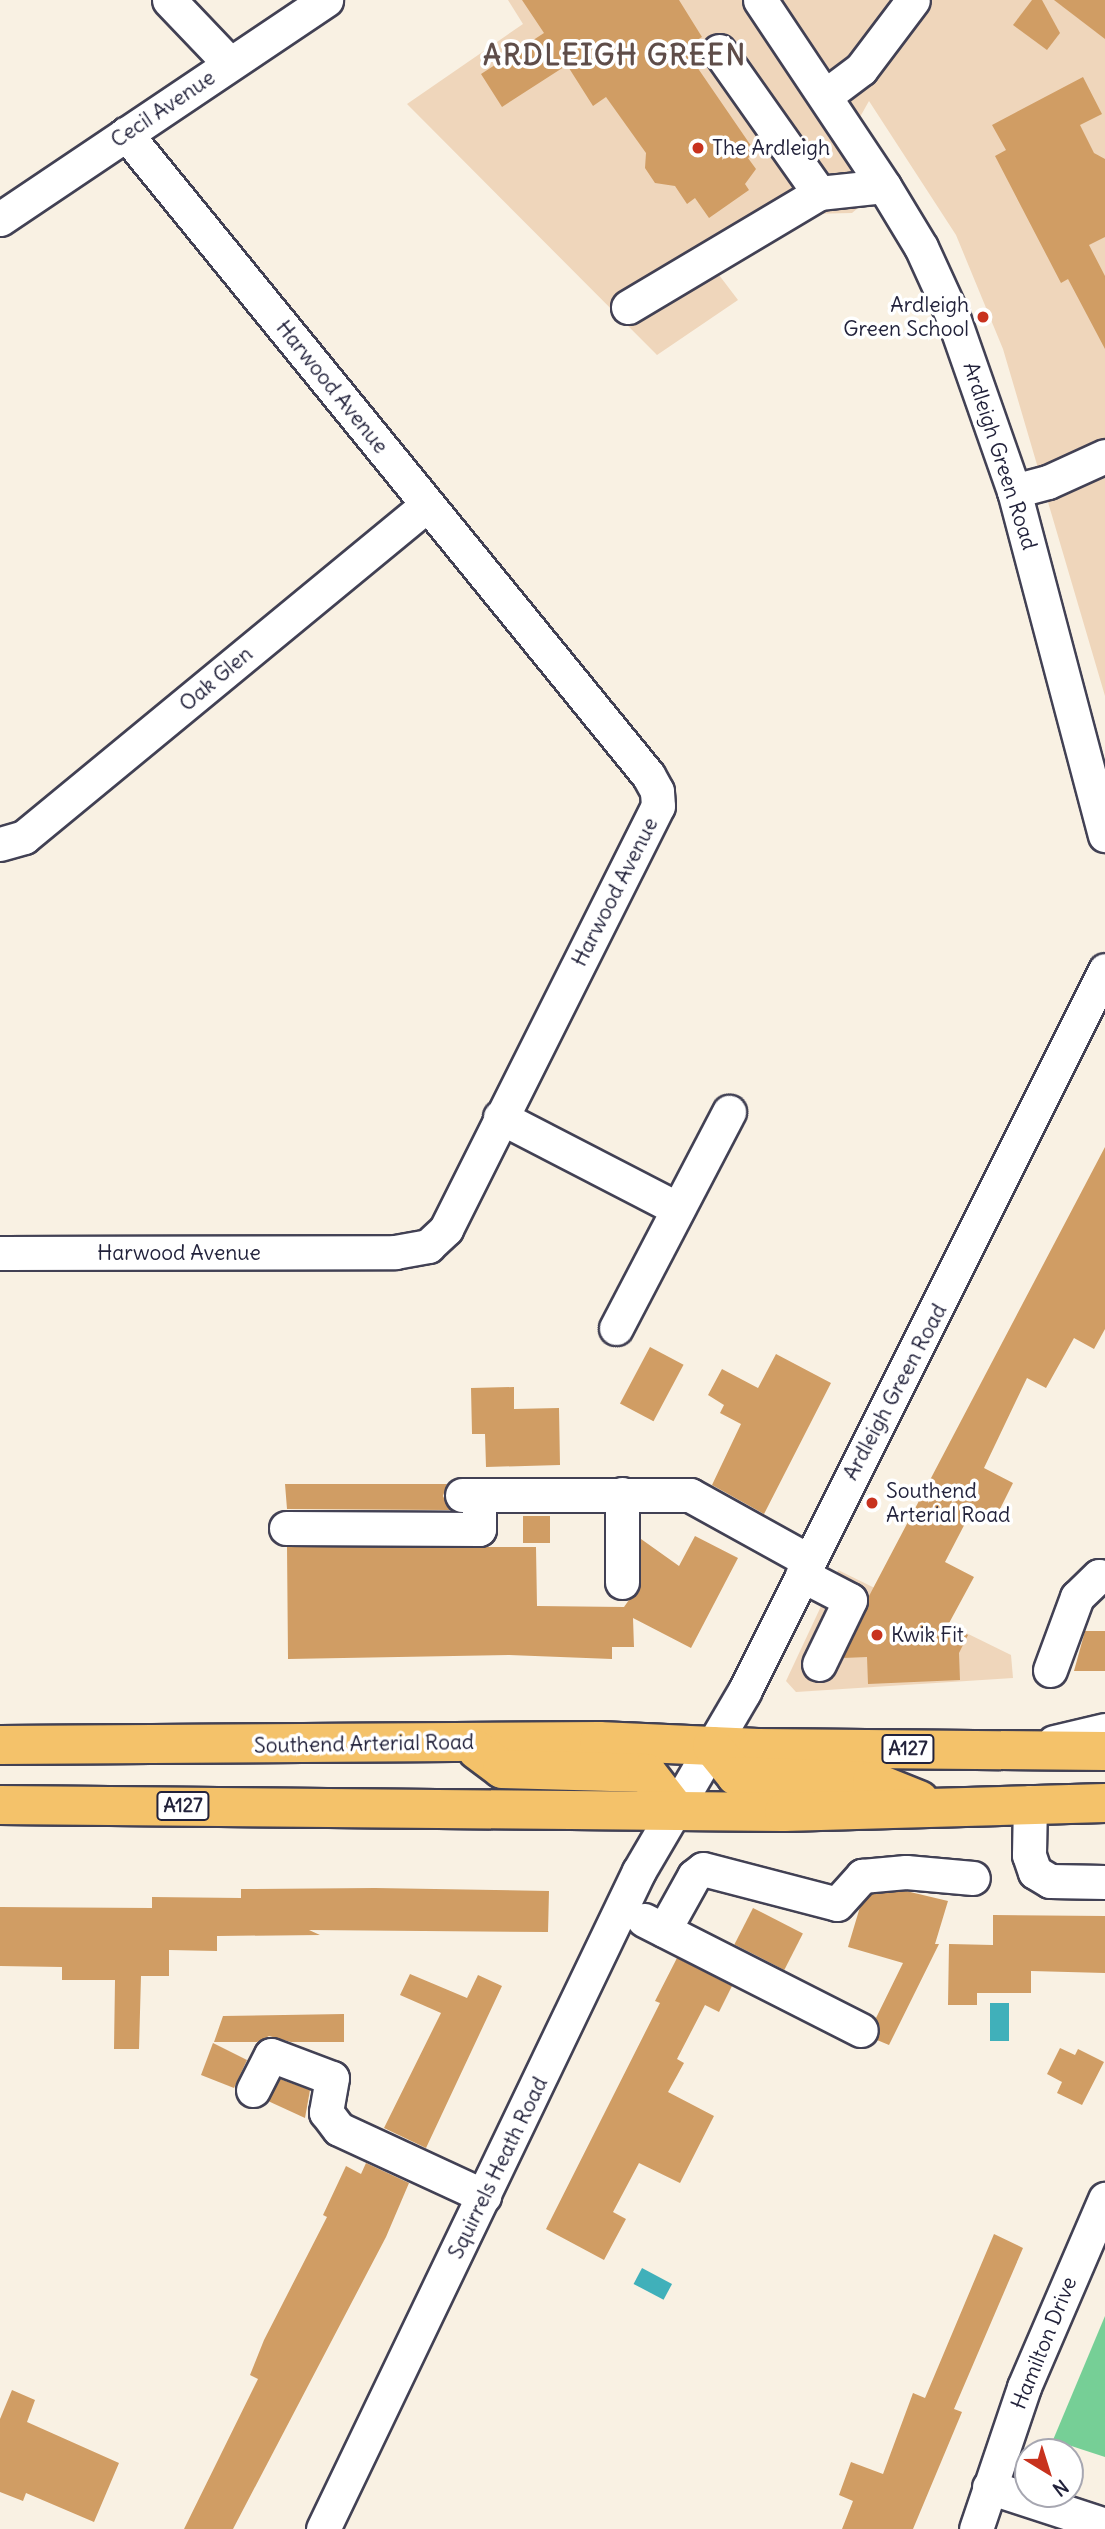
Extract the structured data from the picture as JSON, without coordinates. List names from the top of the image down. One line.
{"streets":{"highway":["Southend Arterial Road","A127"],"street":["Cecil Avenue","Harwood Avenue","Ardleigh Green Road","Oak Glen","Squirrels Heath Road","Hamilton Drive"]},"crossings":[["Cecil Avenue","Harwood Avenue"],["Harwood Avenue","Oak Glen"],["Ardleigh Green Road","Southend Arterial Road"],["Ardleigh Green Road","A127"],["Ardleigh Green Road","Squirrels Heath Road"],["Southend Arterial Road","A127"],["A127","Squirrels Heath Road"]],"districts":["ARDLEIGH GREEN"],"places":["The Ardleigh","Ardleigh Green School","Southend Arterial Road","Kwik Fit"],"north":"bottom right"}
